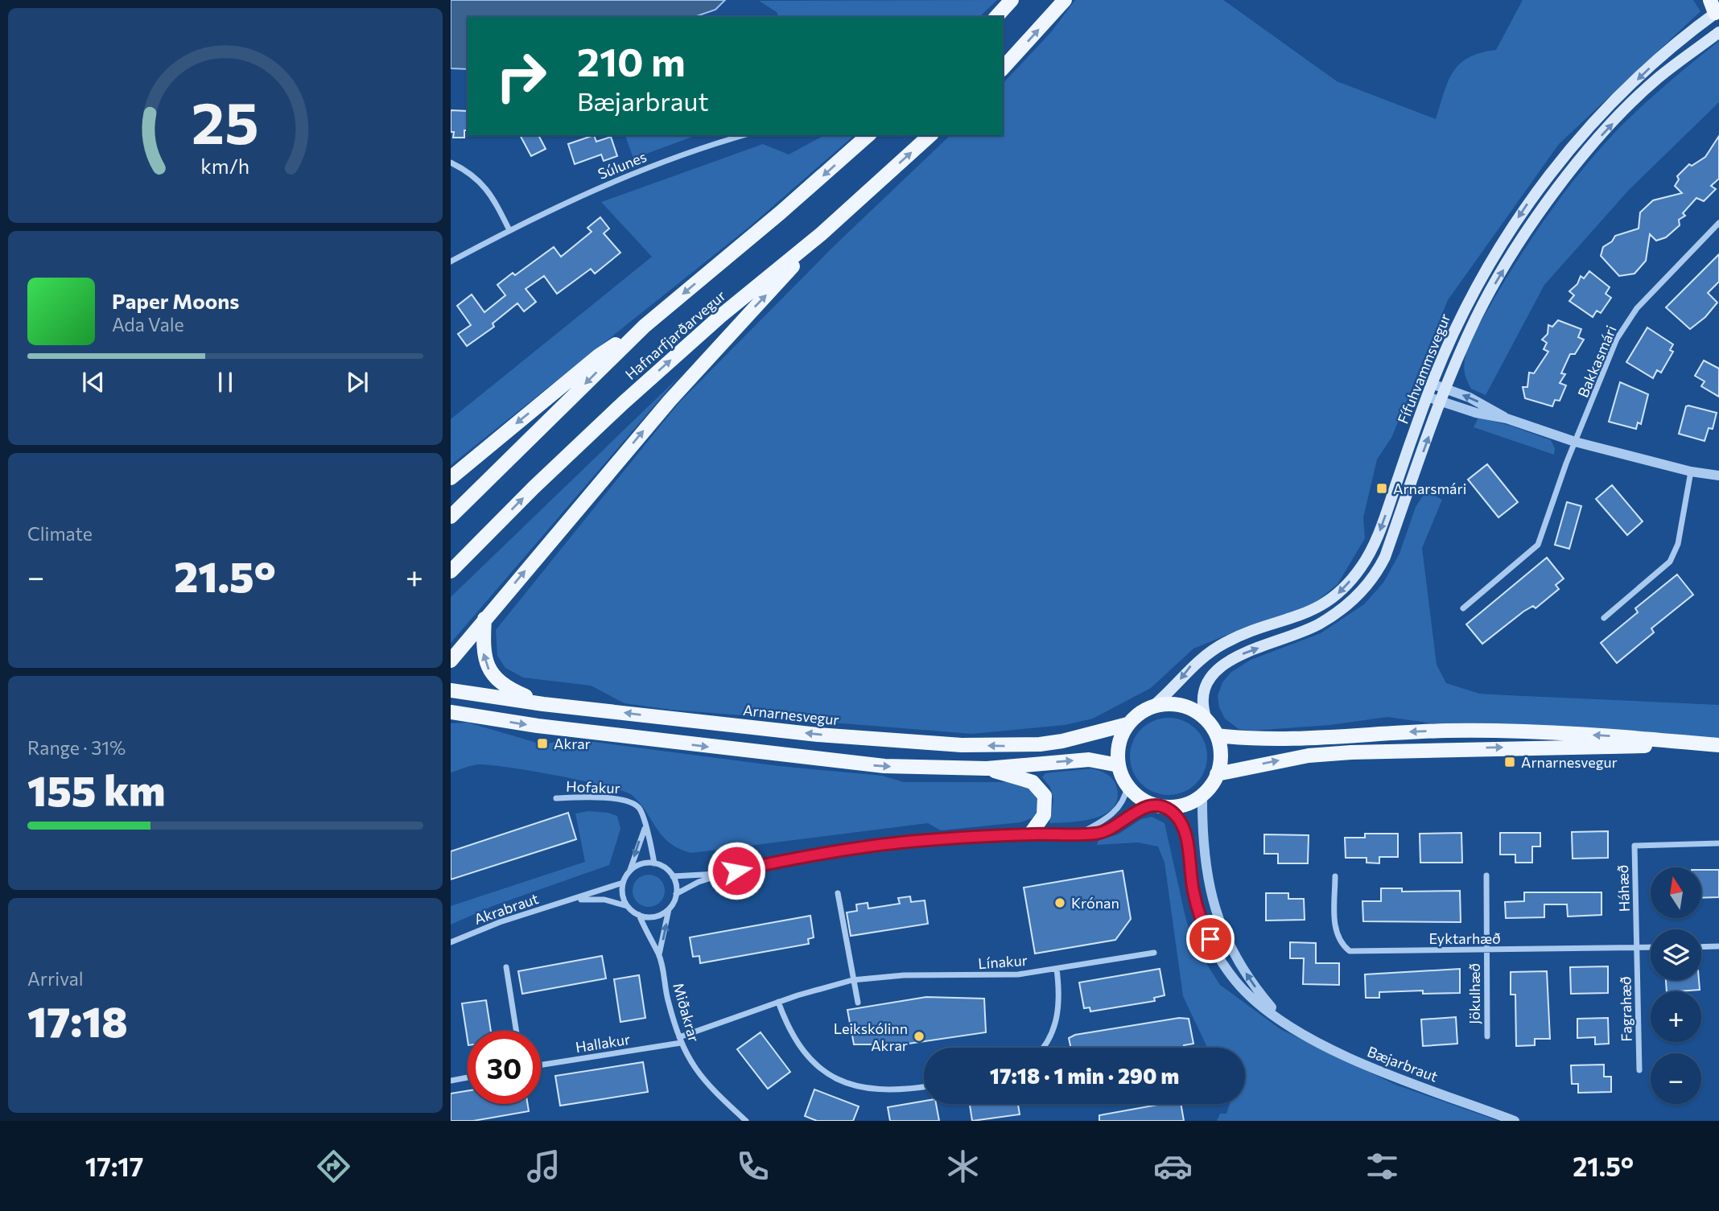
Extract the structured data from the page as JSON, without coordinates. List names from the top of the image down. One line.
{"streets":{"main road":["Hafnarfjarðarvegur","Fífuhvammsvegur","Arnarnesvegur"],"street":["Súlunes","Bakkasmári","Hofakur","Háhæð","Akrabraut","Eyktarhæð","Línakur","Jökulhæð","Fagrahæð","Miðakrar","Hallakur","Bæjarbraut"]},"crossings":[["Fífuhvammsvegur","Arnarnesvegur"],["Fífuhvammsvegur","Bæjarbraut"],["Arnarnesvegur","Bæjarbraut"],["Hofakur","Akrabraut"],["Hofakur","Miðakrar"],["Háhæð","Eyktarhæð"],["Háhæð","Fagrahæð"],["Akrabraut","Miðakrar"],["Eyktarhæð","Jökulhæð"],["Eyktarhæð","Fagrahæð"],["Línakur","Miðakrar"],["Línakur","Hallakur"],["Miðakrar","Hallakur"]],"places":{"transit":["Arnarsmári","Akrar","Arnarnesvegur"],"other":["Krónan","Leikskólinn Akrar"]},"north":"top","page":{"turn":["210 m","Bæjarbraut"],"song":["Paper Moons","Ada Vale"],"tile":["Climate",["Range · 31%","155 km"],["Arrival","17:18"]],"heat":["−","21.5°","+"],"map_buttons":["+","−"],"limit":"30","trip":"17:18 · 1 min · 290 m","tabs":["17:17","21.5°"],"gauge":["25","km/h"]}}
